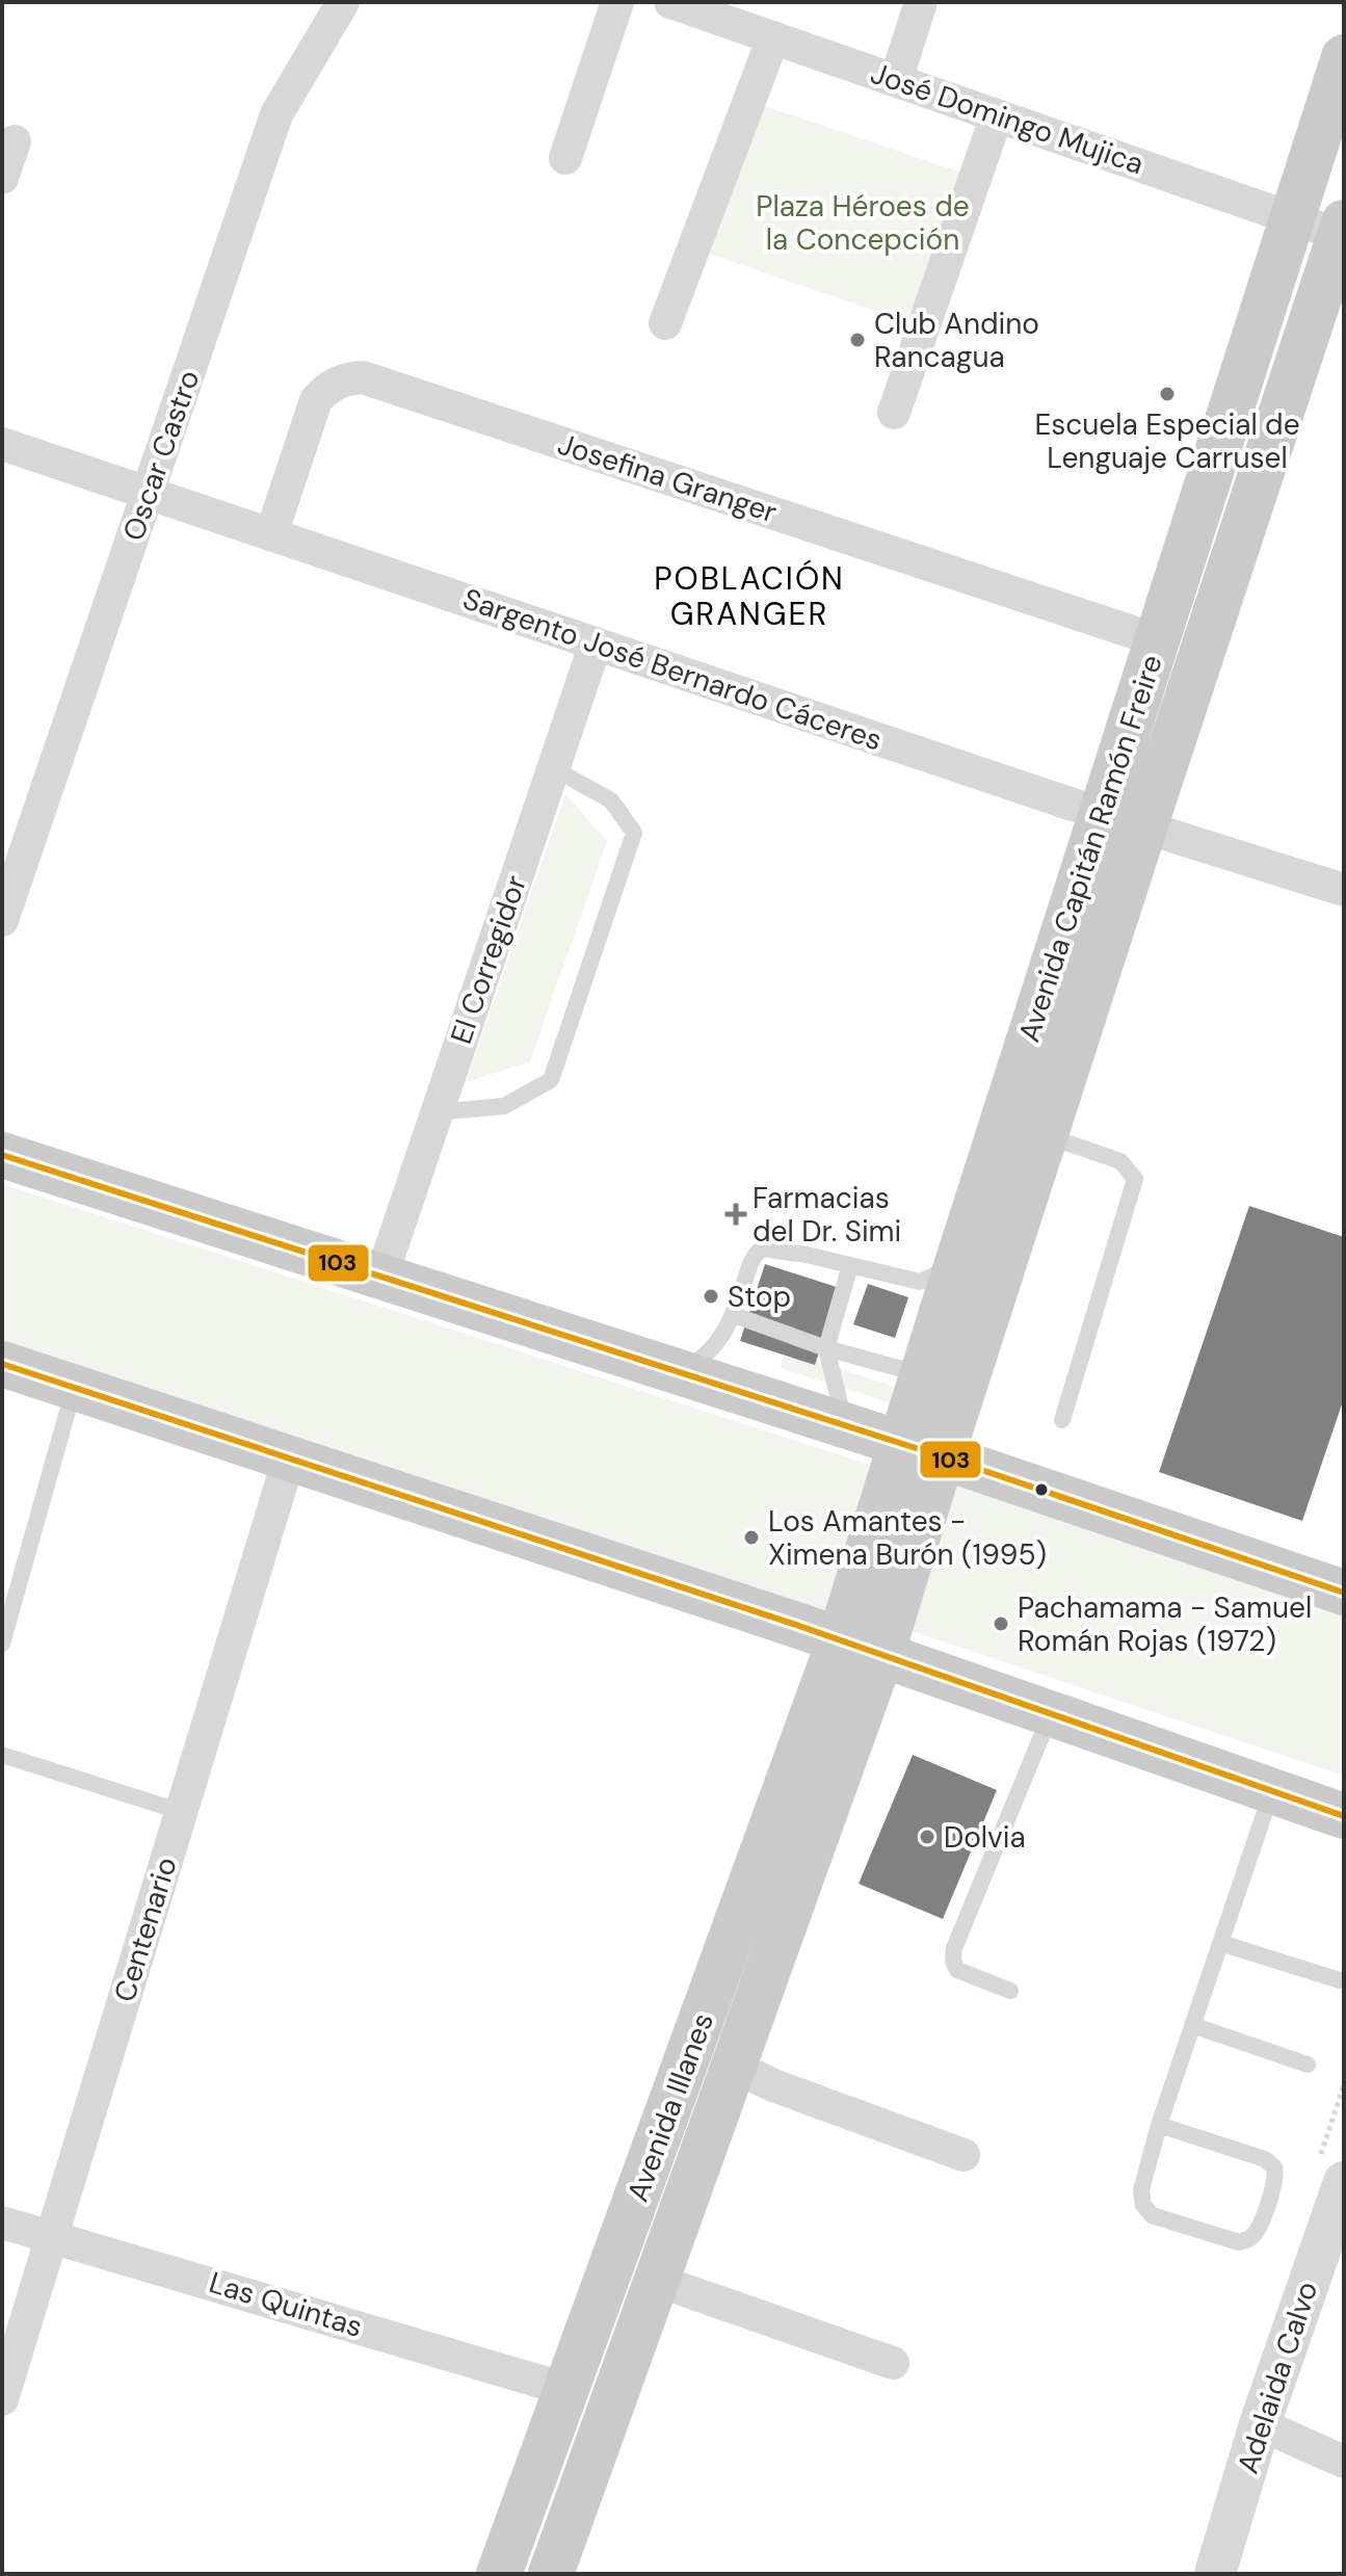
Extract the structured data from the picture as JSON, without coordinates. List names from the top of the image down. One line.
{"streets":{"main road":["Avenida Capitán Ramón Freire","Avenida Illanes"],"street":["José Domingo Mujica","Oscar Castro","Josefina Granger","Sargento José Bernardo Cáceres","El Corregidor","Centenario","Las Quintas","Adelaida Calvo"]},"crossings":[["José Domingo Mujica","Avenida Capitán Ramón Freire"],["Oscar Castro","Sargento José Bernardo Cáceres"],["Josefina Granger","Sargento José Bernardo Cáceres"],["Josefina Granger","Avenida Capitán Ramón Freire"],["Sargento José Bernardo Cáceres","Avenida Capitán Ramón Freire"],["Sargento José Bernardo Cáceres","El Corregidor"],["Avenida Capitán Ramón Freire","Avenida Illanes"],["Centenario","Las Quintas"],["Avenida Illanes","Las Quintas"]],"districts":["POBLACIÓN GRANGER"],"parks":["Plaza Héroes de la Concepción"],"places":{"other":["Club Andino Rancagua","Escuela Especial de Lenguaje Carrusel","Stop","Los Amantes - Ximena Burón (1995)","Pachamama - Samuel Román Rojas (1972)","Dolvia"],"health":["Farmacias del Dr. Simi"]},"lines":["transit line 103"]}
